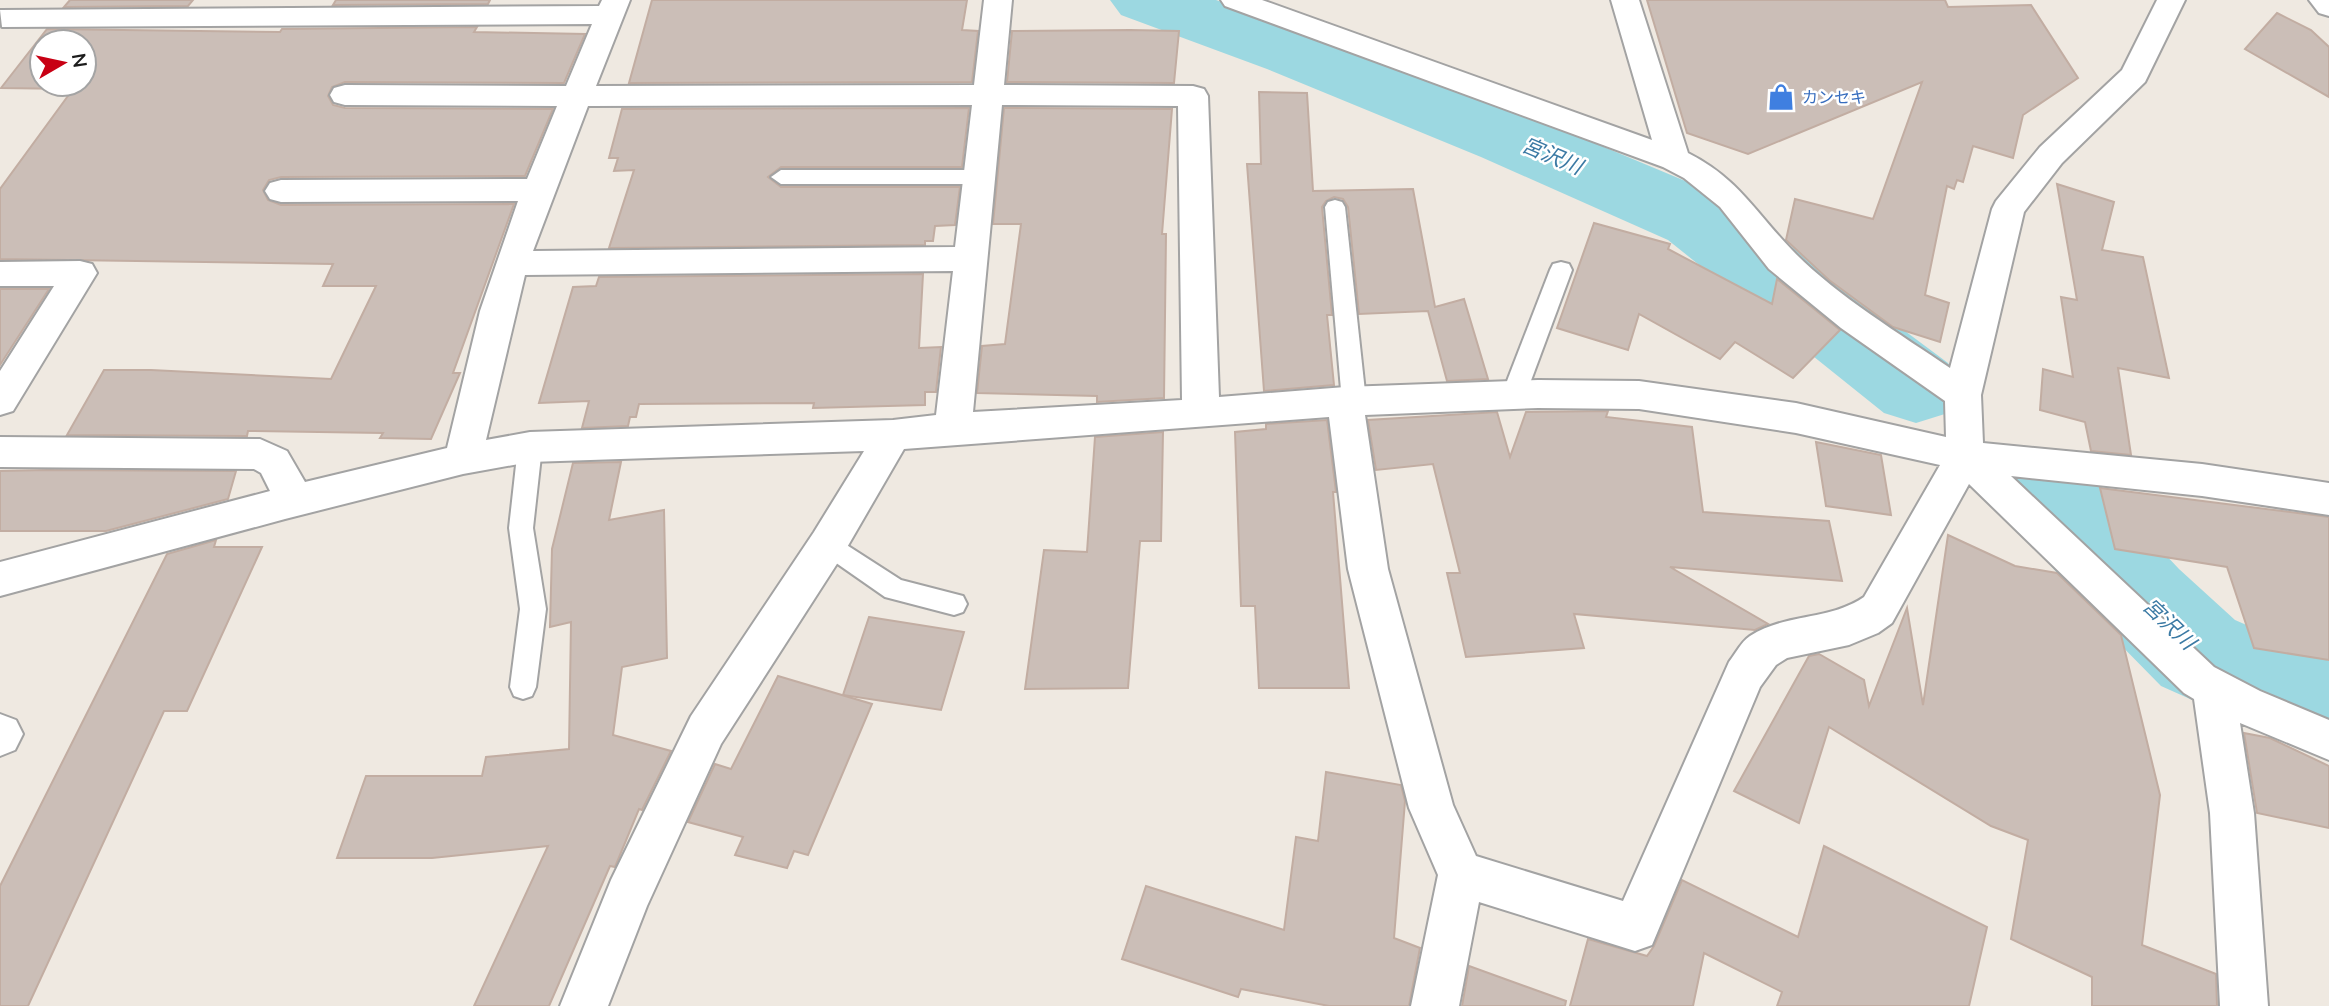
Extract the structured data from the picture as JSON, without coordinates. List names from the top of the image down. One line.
{"water":["宮沢川"],"places":{"shop":["カンセキ"]},"north":"right"}
